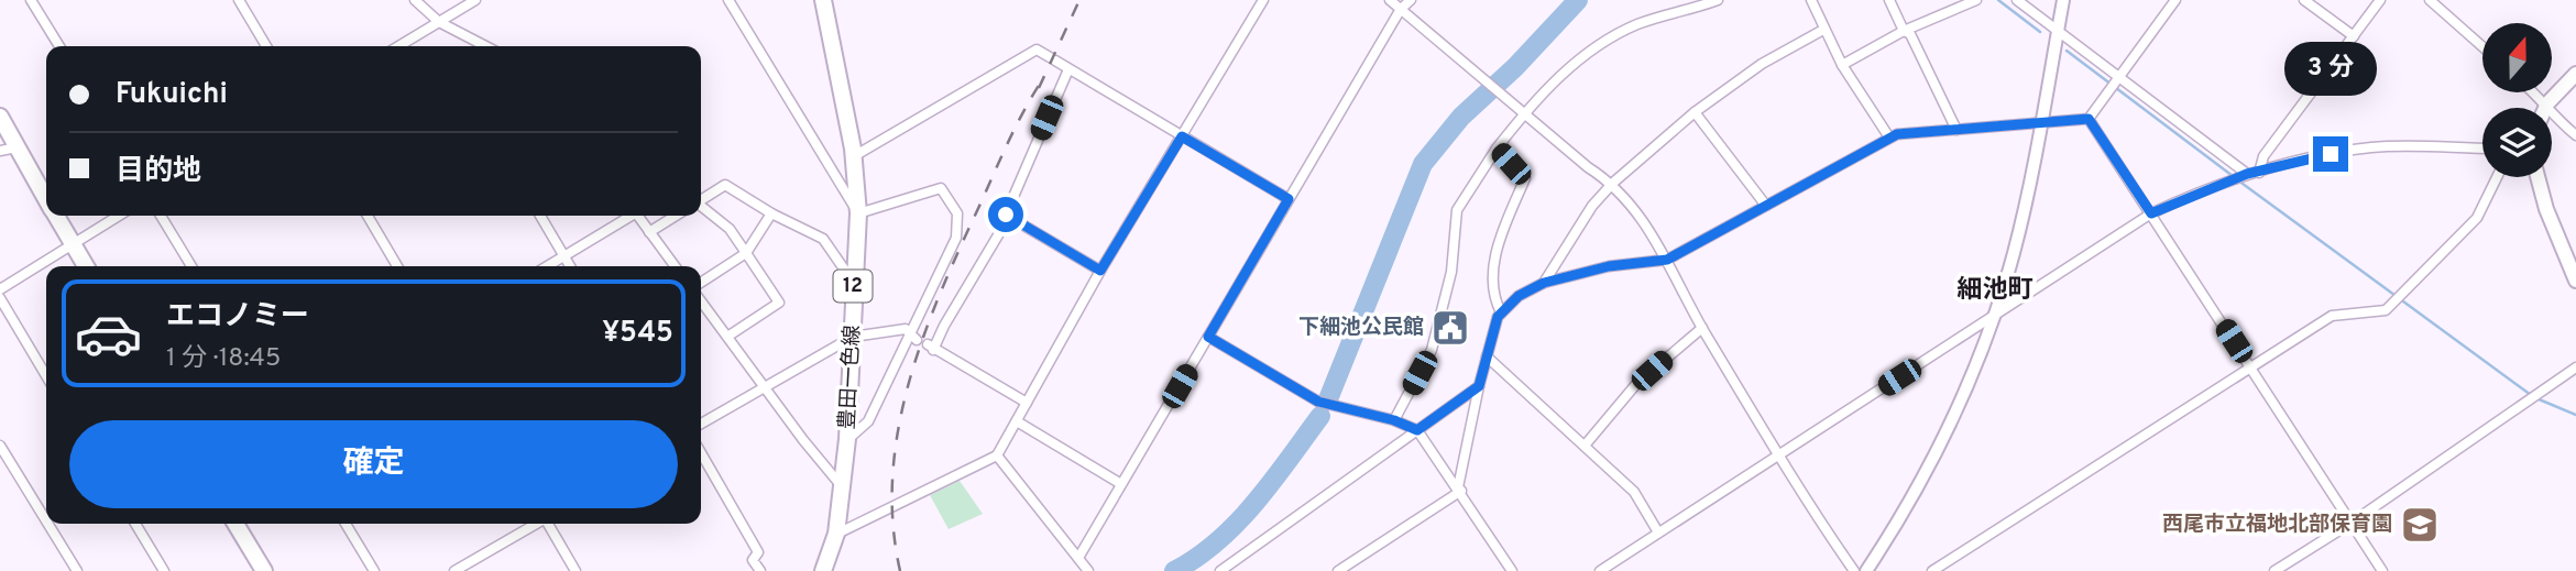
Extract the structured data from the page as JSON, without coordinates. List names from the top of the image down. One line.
{"streets":{"main road":["12","豊田一色線"]},"districts":["細池町"],"places":{"public building":["下細池公民館"],"school or university":["西尾市立福地北部保育園"]},"north":"top","page":{"bubble":"3 分","banner":["Fukuichi","目的地"],"list":[{"name":"エコノミー","note":"1 分 · 18:45","value":"¥545"}],"buttons":"確定"}}
